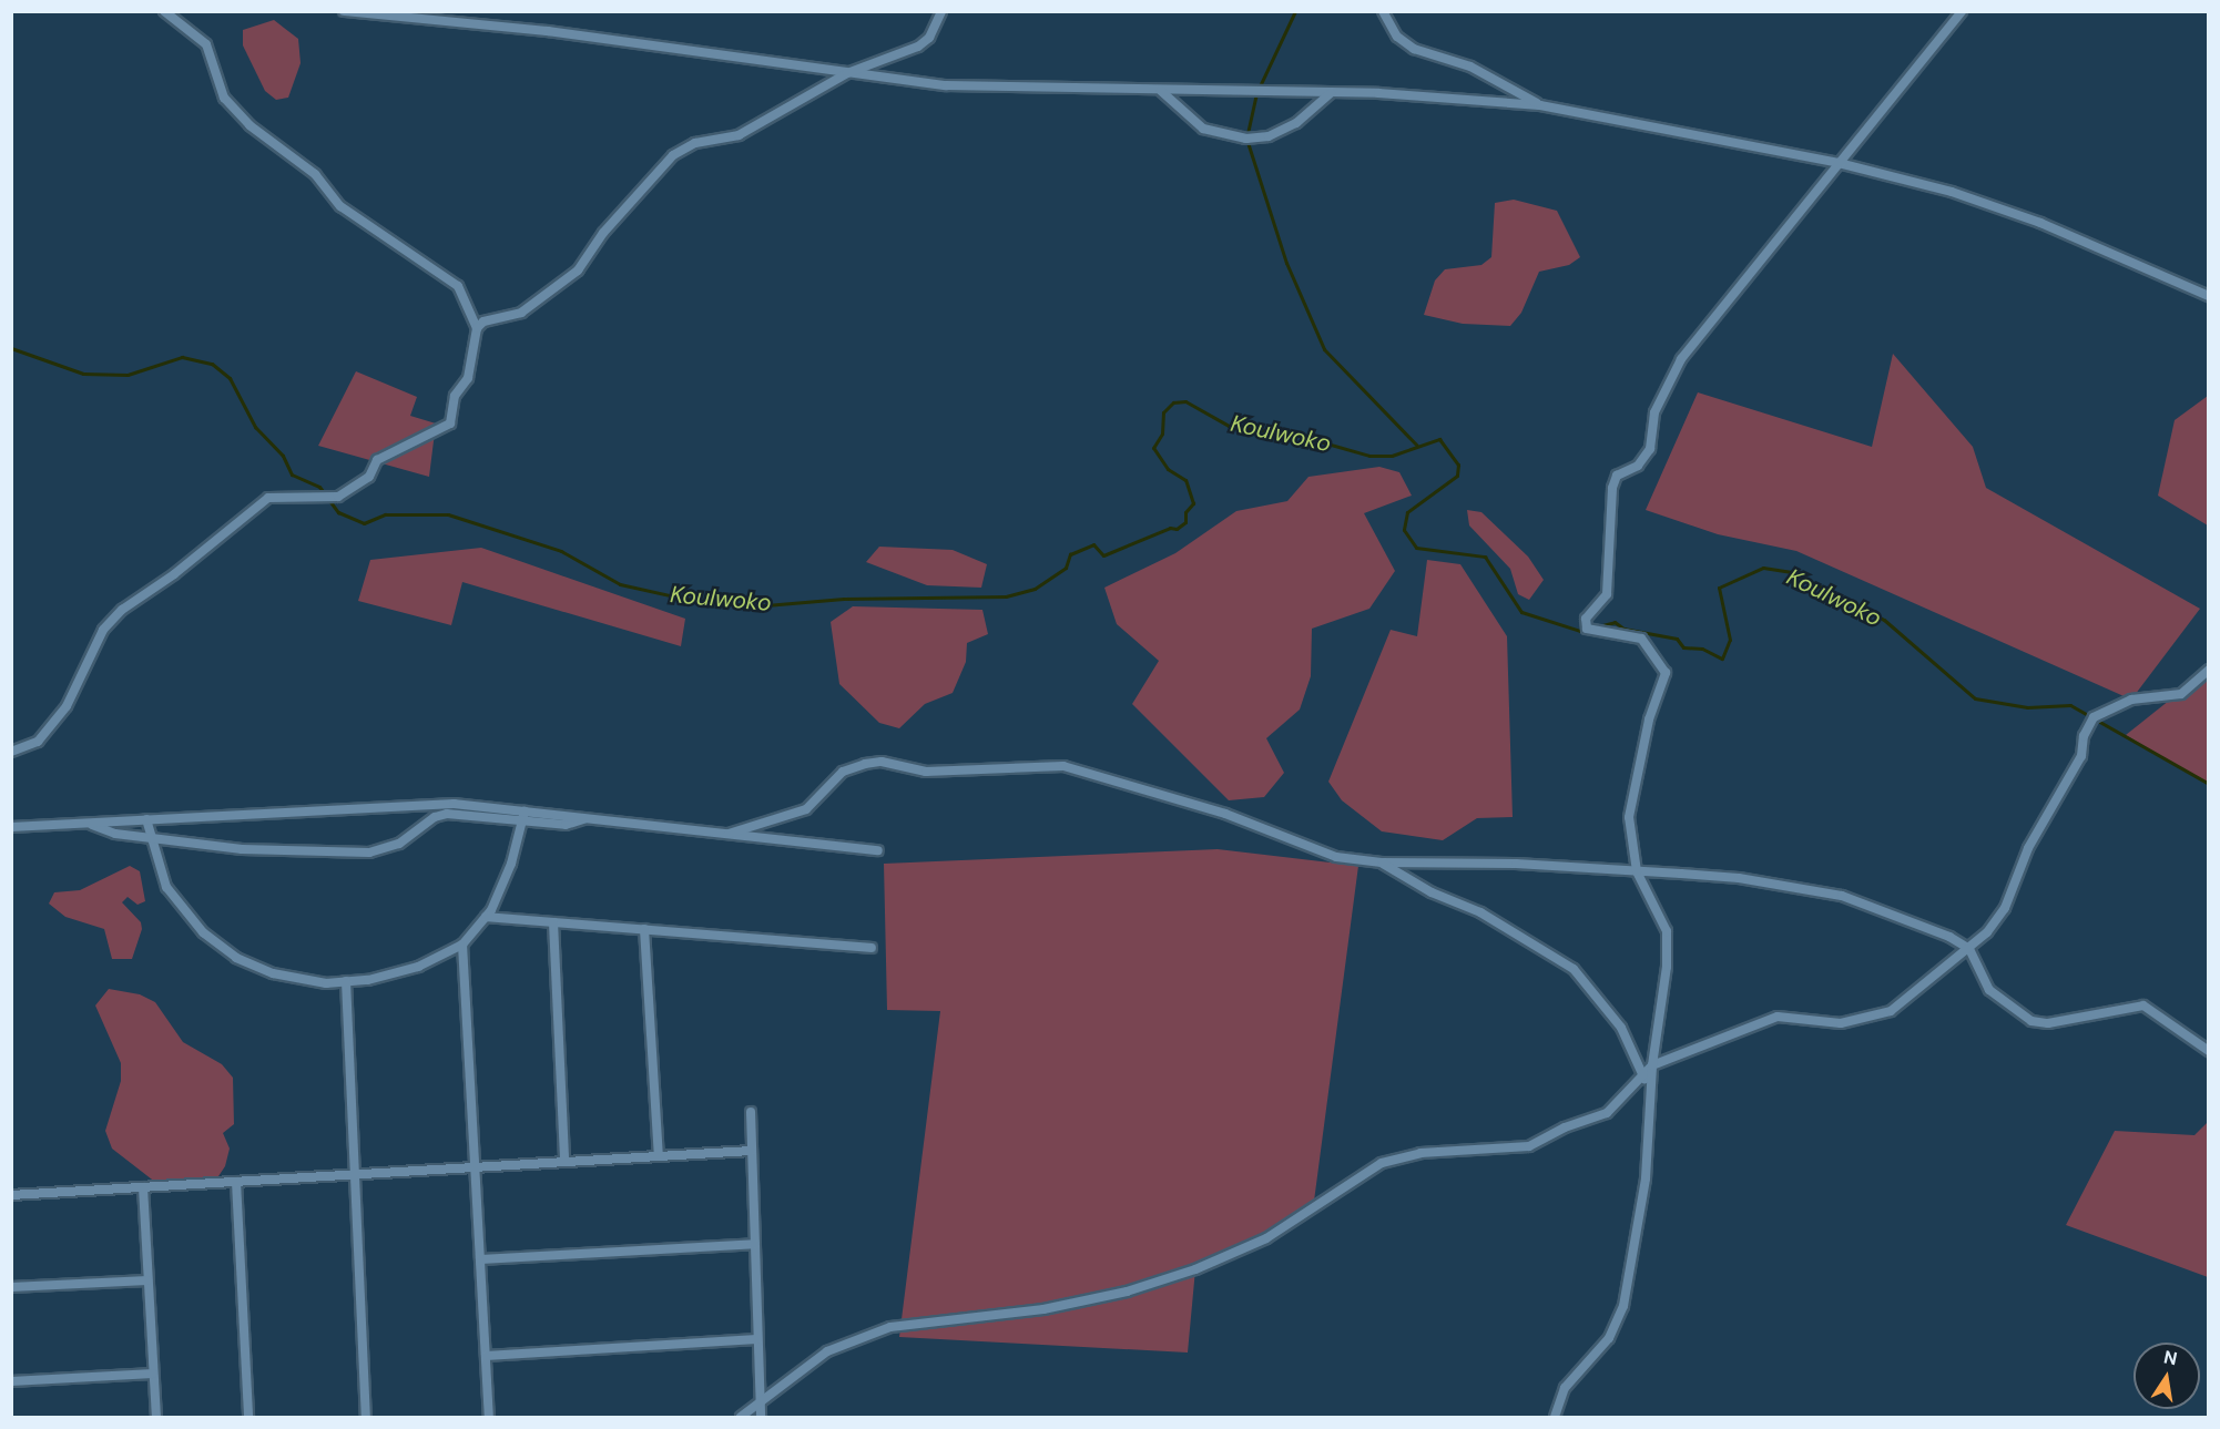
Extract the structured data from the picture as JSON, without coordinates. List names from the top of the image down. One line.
{"water":["Koulwoko"],"north":"top"}
